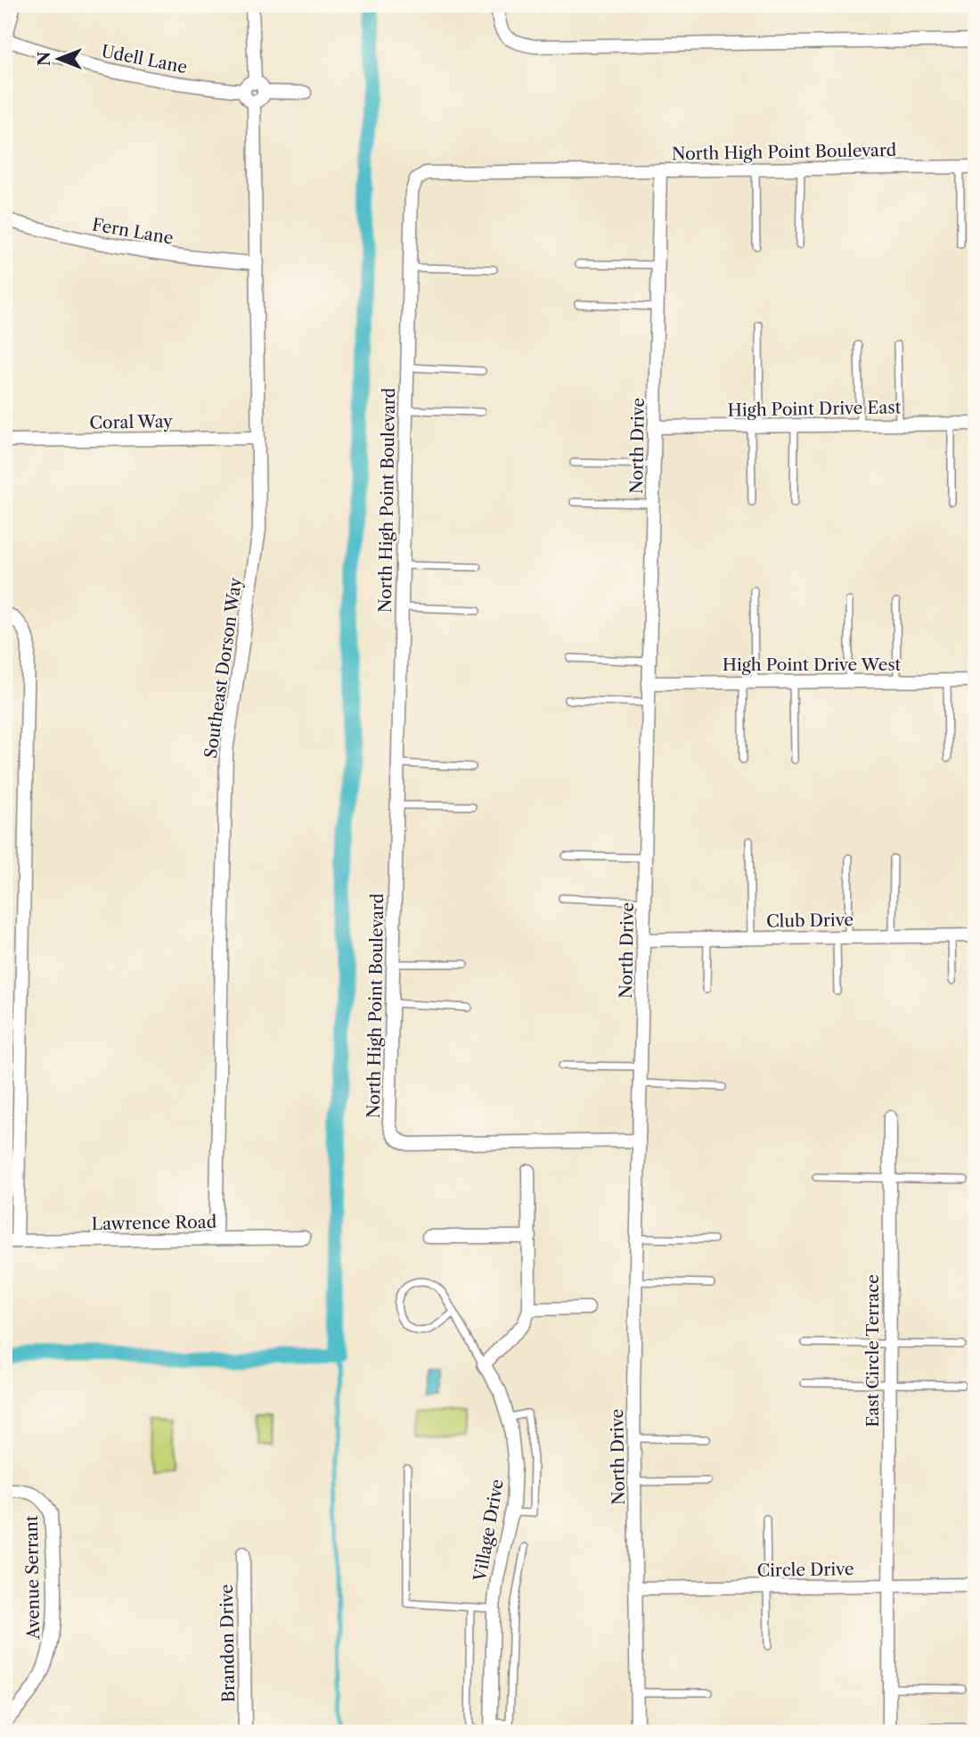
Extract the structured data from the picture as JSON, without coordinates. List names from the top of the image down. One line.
{"streets":{"street":["Udell Lane","North High Point Boulevard","Fern Lane","High Point Drive East","Coral Way","North Drive","High Point Drive West","Southeast Dorson Way","Club Drive","Lawrence Road","East Circle Terrace","Village Drive","Circle Drive","Avenue Serrant","Brandon Drive"]},"crossings":[["Udell Lane","Southeast Dorson Way"],["North High Point Boulevard","North Drive"],["Fern Lane","Southeast Dorson Way"],["High Point Drive East","North Drive"],["Coral Way","Southeast Dorson Way"],["North Drive","High Point Drive West"],["North Drive","Club Drive"],["North Drive","Circle Drive"],["Southeast Dorson Way","Lawrence Road"],["East Circle Terrace","Circle Drive"]],"north":"left"}
